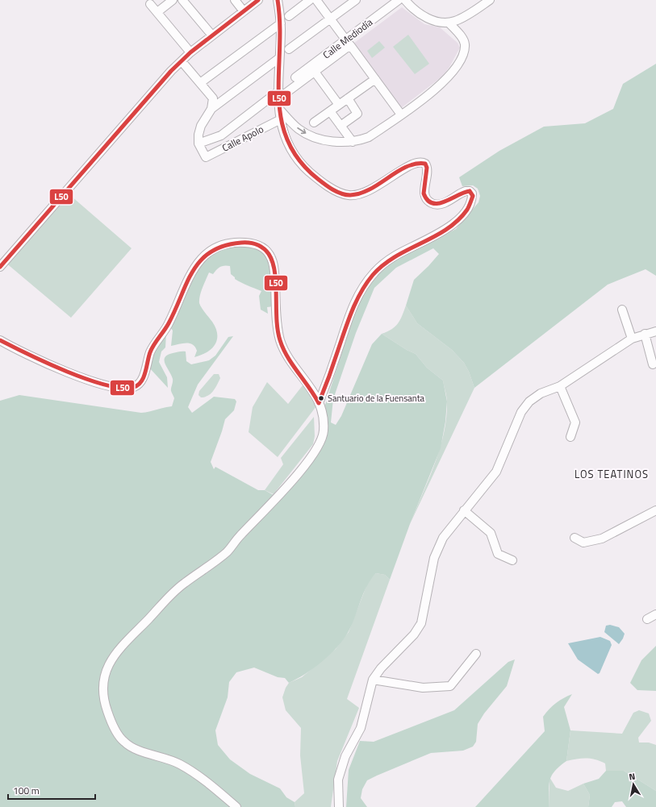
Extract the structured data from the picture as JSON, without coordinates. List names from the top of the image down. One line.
{"streets":{"street":["Calle Mediodía","Calle Apolo"]},"districts":["LOS TEATINOS"],"places":["Santuario de la Fuensanta"],"lines":["transit line L50"],"scale_bar":"100 m","north":"top"}
